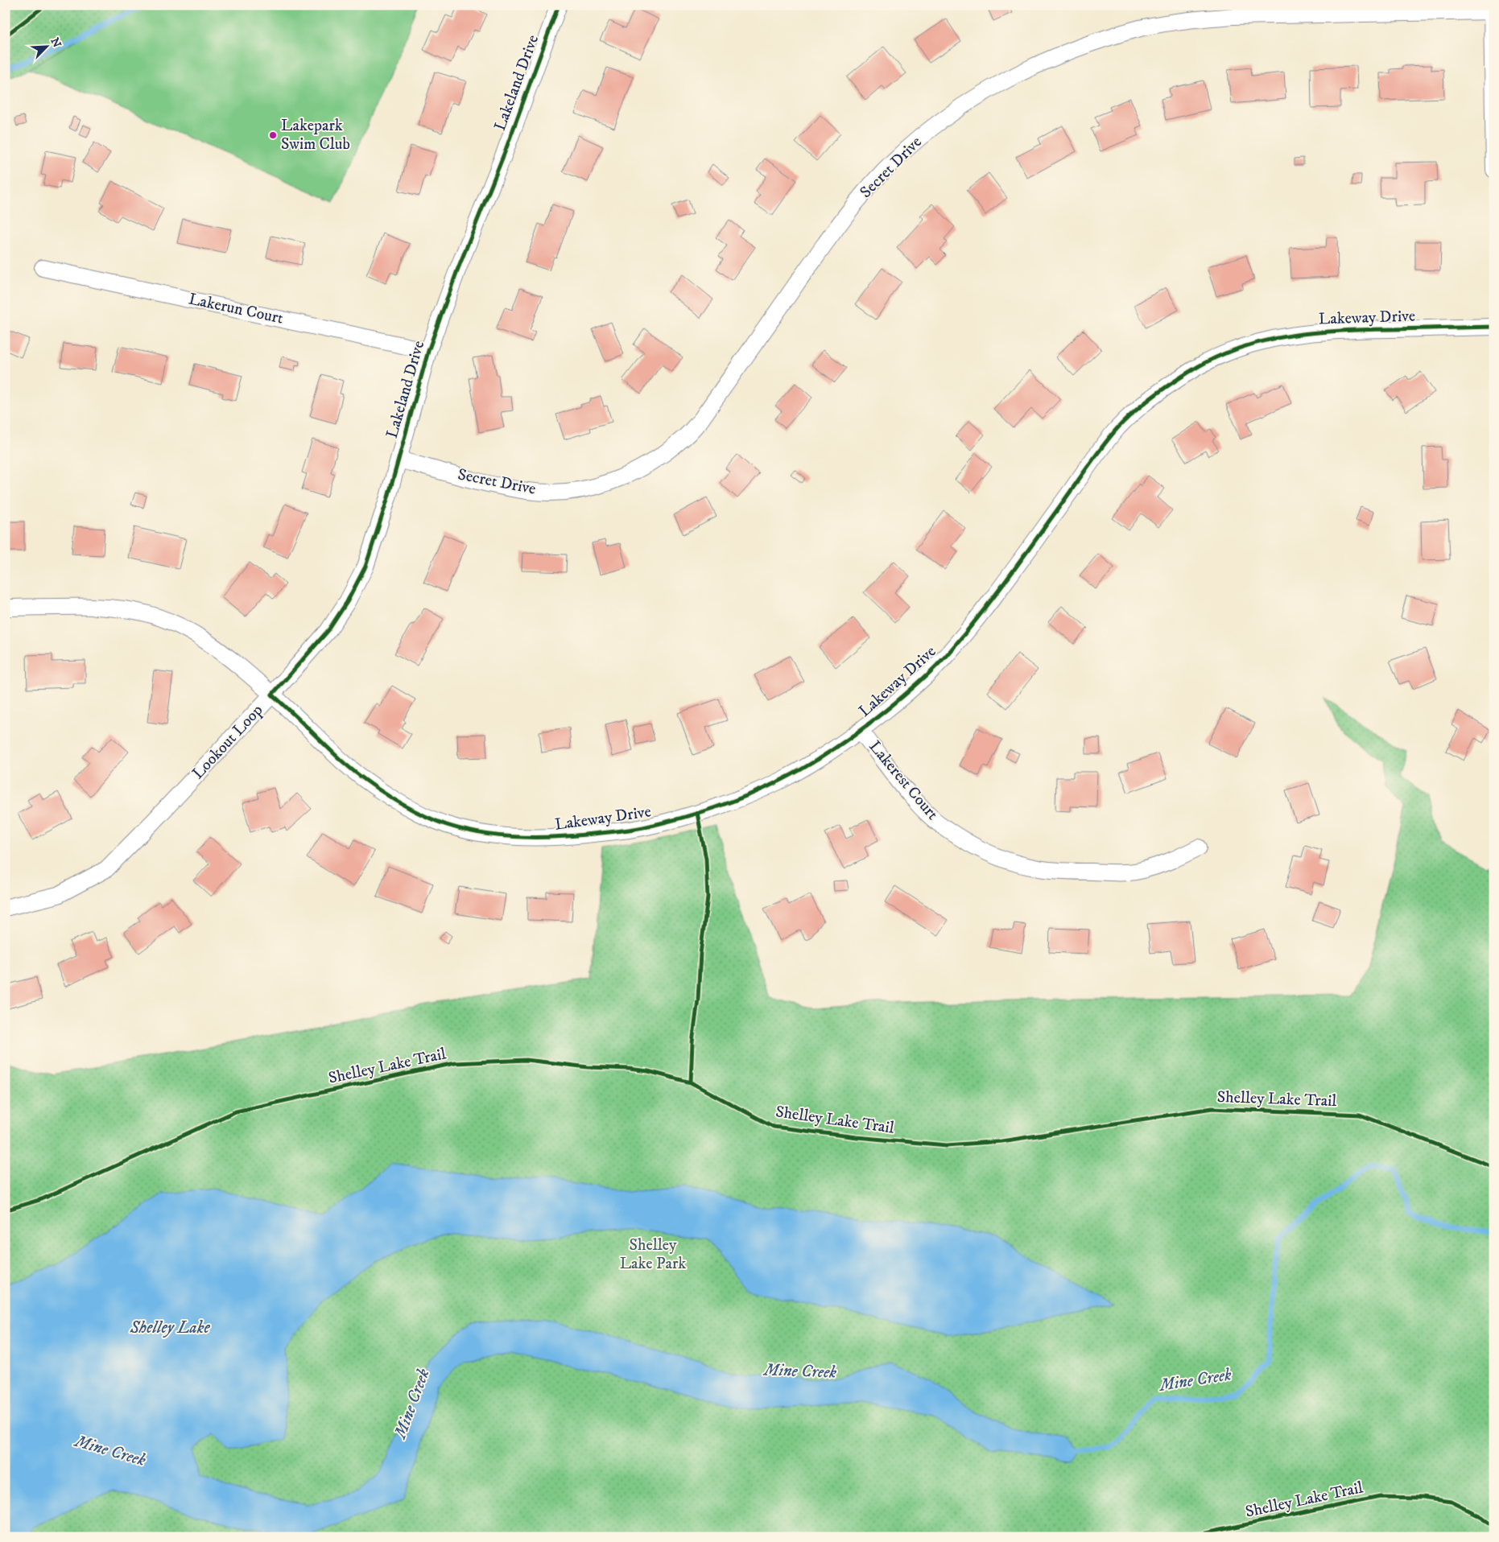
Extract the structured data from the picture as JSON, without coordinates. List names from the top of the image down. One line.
{"streets":{"street":["Lakeland Drive","Secret Drive","Lakerun Court","Lakeway Drive","Lookout Loop","Lakerest Court"],"cycle path":["Shelley Lake Trail"]},"crossings":[["Lakeland Drive","Secret Drive"],["Lakeland Drive","Lakerun Court"],["Lakeland Drive","Lakeway Drive"],["Lakeland Drive","Lookout Loop"],["Lakeway Drive","Lookout Loop"],["Lakeway Drive","Lakerest Court"]],"water":["Shelley Lake","Mine Creek"],"parks":["Shelley Lake Park"],"places":["Lakepark Swim Club"],"north":"top right"}
